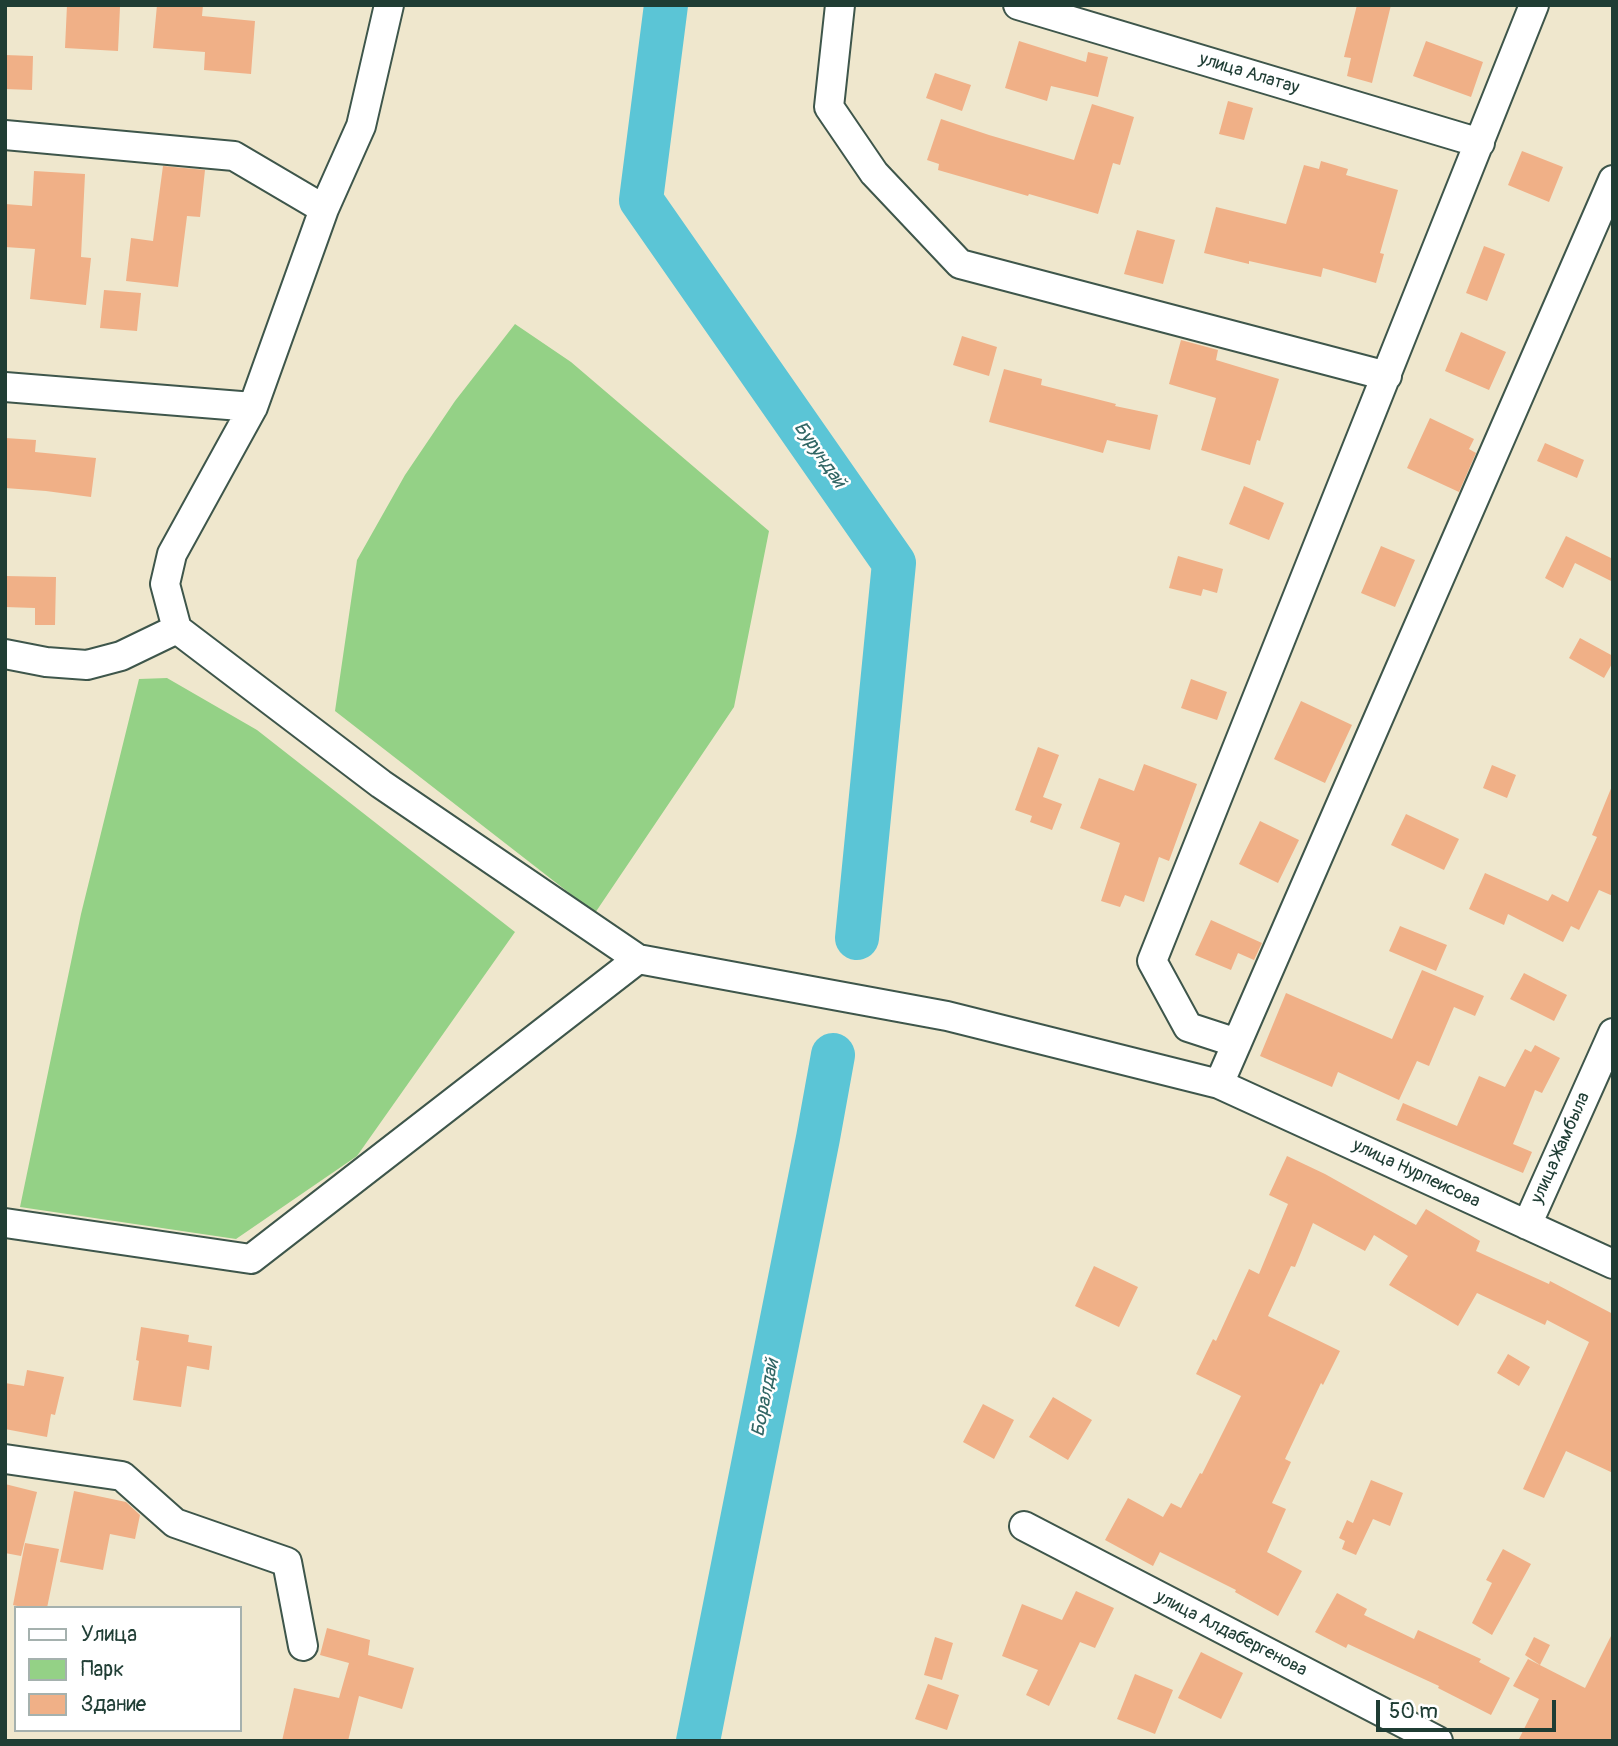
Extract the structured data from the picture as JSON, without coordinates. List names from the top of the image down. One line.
{"streets":{"street":["улица Алатау","улица Жамбыла","улица Нурпеисова","улица Алдабергенова"]},"crossings":[["улица Жамбыла","улица Нурпеисова"]],"water":["Бурундай","Боралдай"],"legend":["Улица","Парк","Здание"],"scale_bar":"50 m"}
